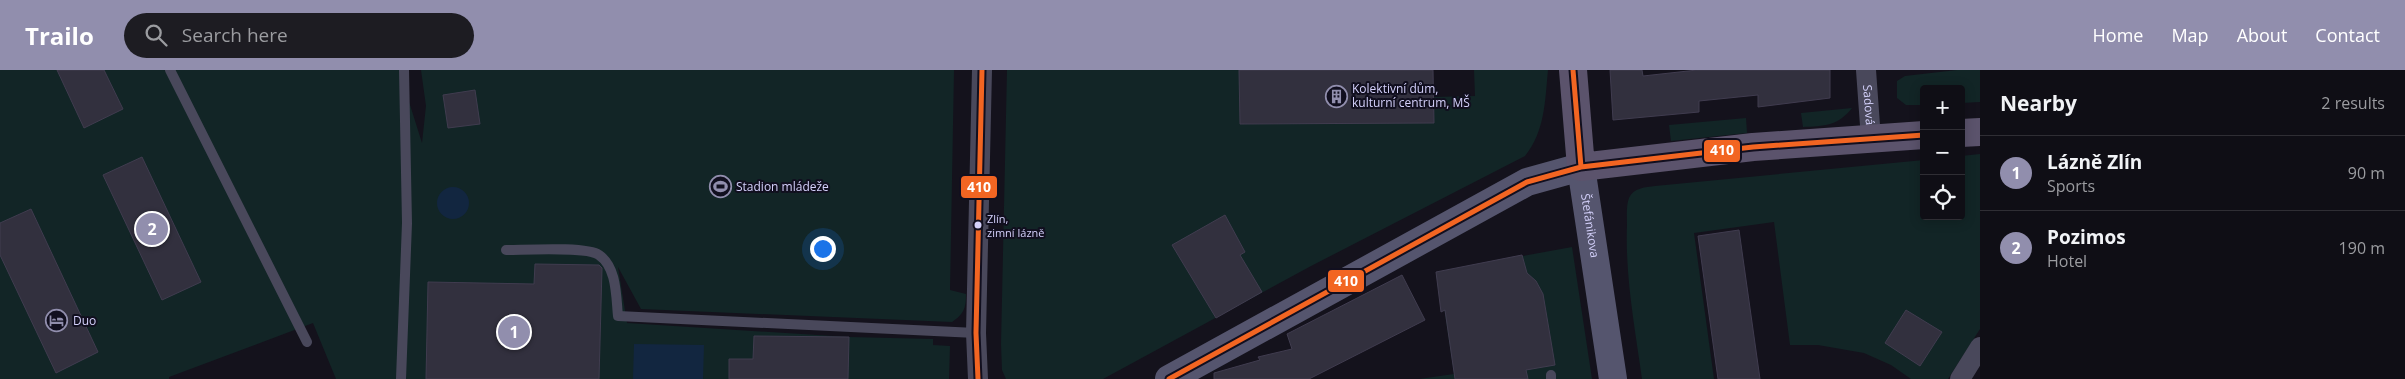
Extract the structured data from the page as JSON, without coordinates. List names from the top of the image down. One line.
{"streets":{"main road":["Štefánikova"],"street":["Sadová"]},"places":{"building":["Kolektivní dům, kulturní centrum, MŠ"],"sports":["Stadion mládeže"],"other":["Zlín, zimní lázně"],"hotel":["Duo"]},"lines":["transit line 410"],"page":{"header":"Trailo","search":"Search here","nav":["Home","Map","About","Contact"],"heading":["Nearby","2 results"],"map_buttons":["+","−"],"list":[{"mark":"1","name":"Lázně Zlín","note":"Sports","value":"90 m"},{"mark":"2","name":"Pozimos","note":"Hotel","value":"190 m"}],"pins":["2","1"]}}
